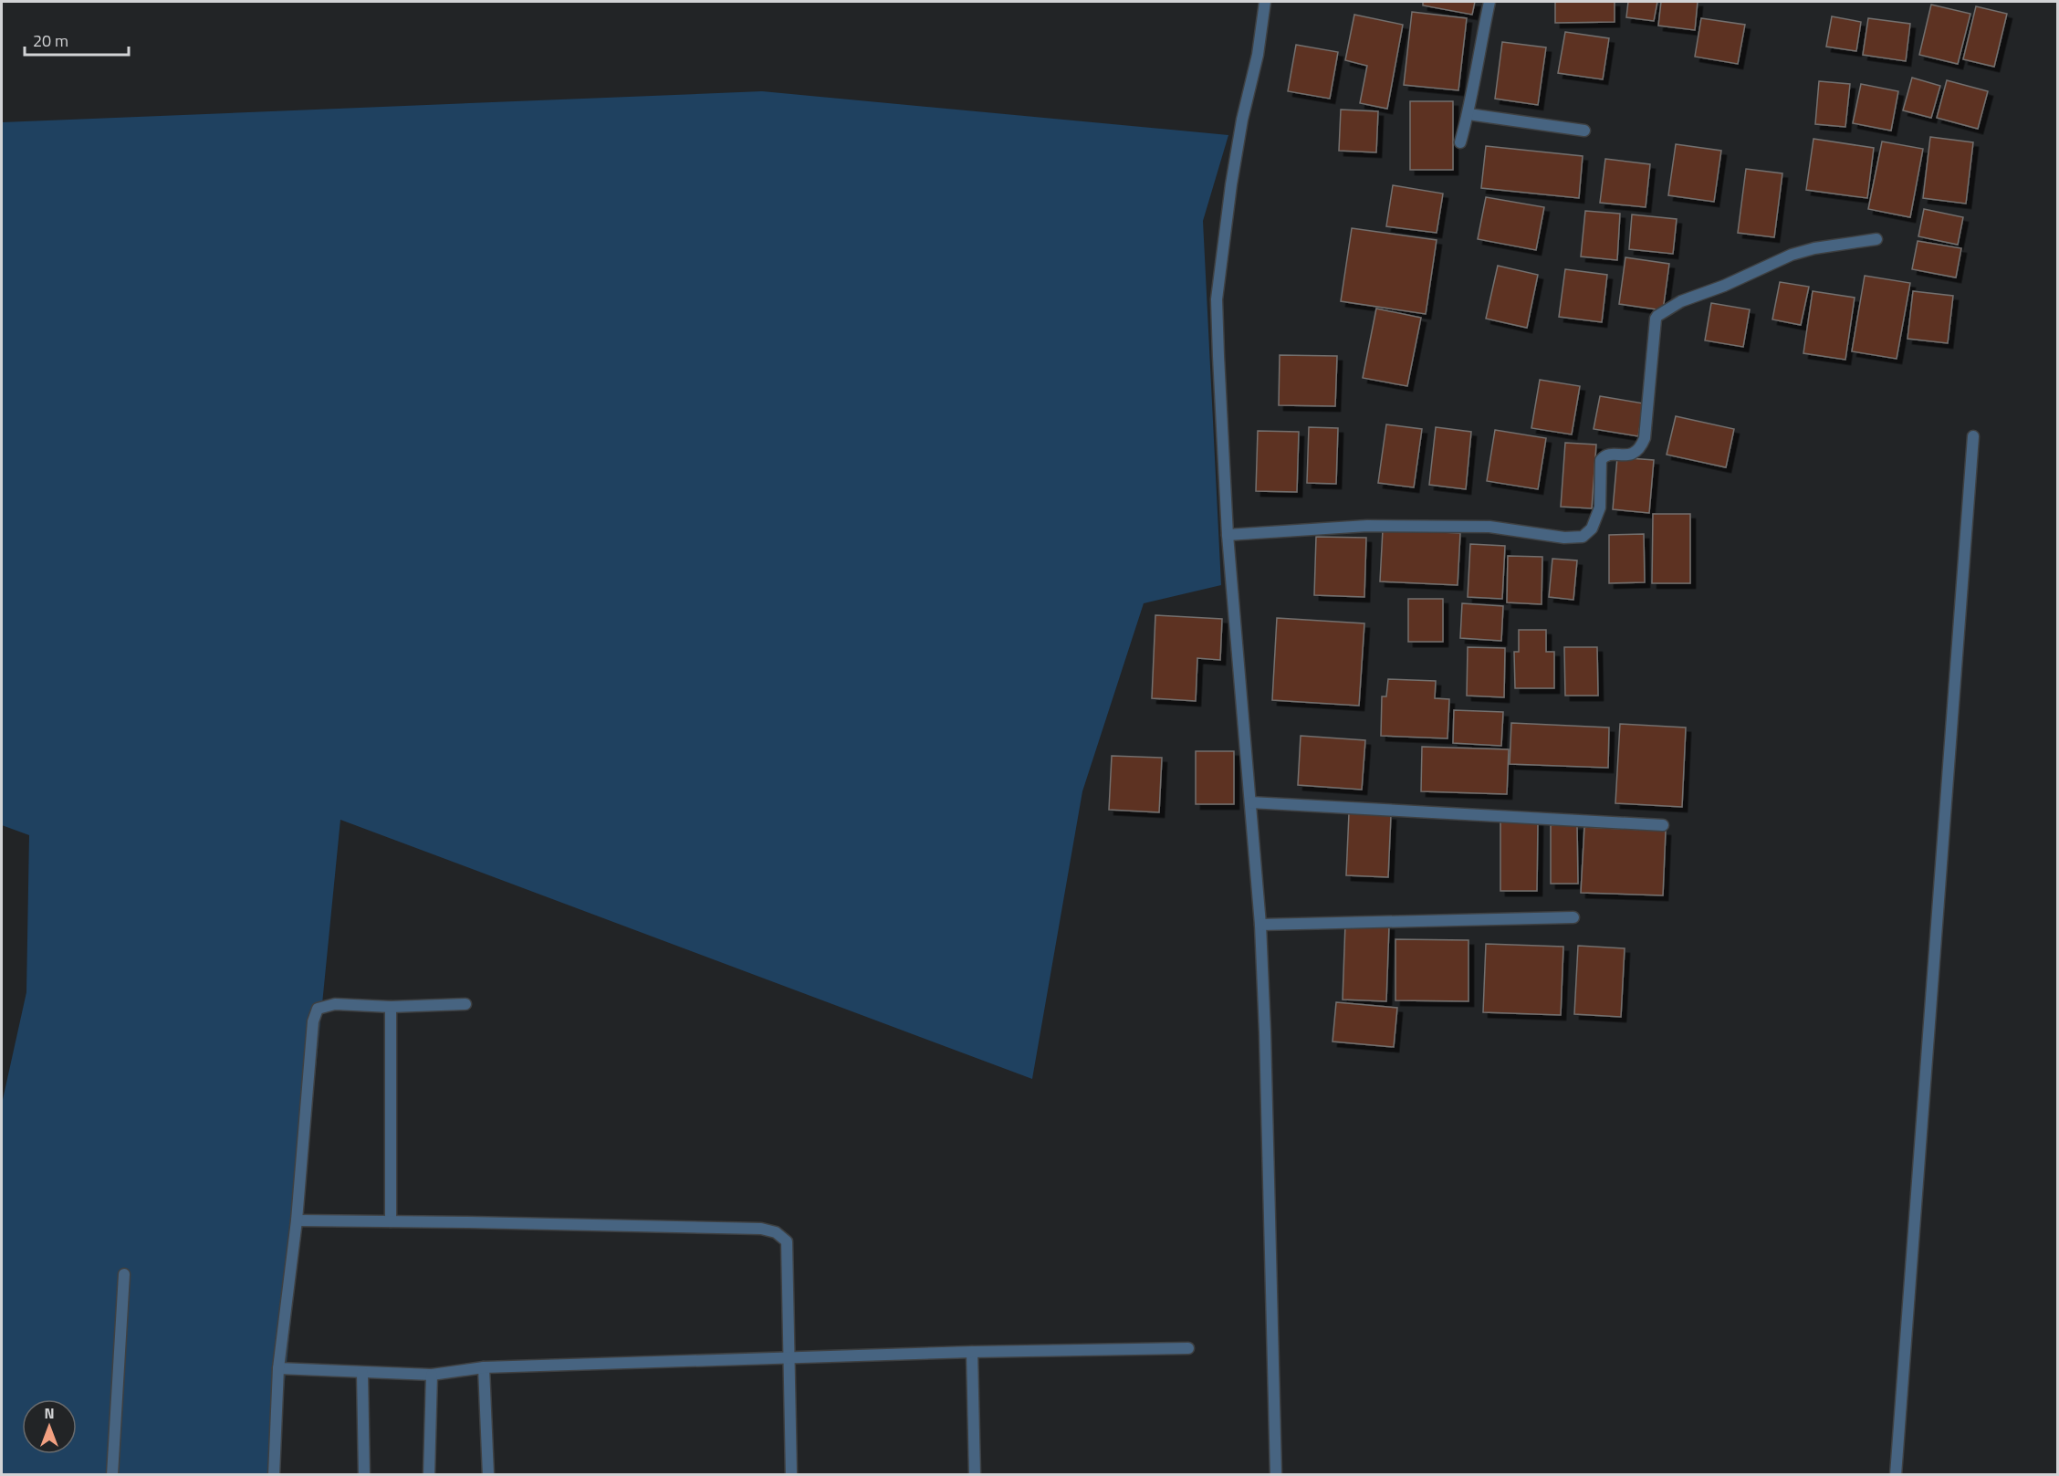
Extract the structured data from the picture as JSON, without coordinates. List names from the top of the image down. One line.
{"scale_bar":"20 m","north":"top"}
